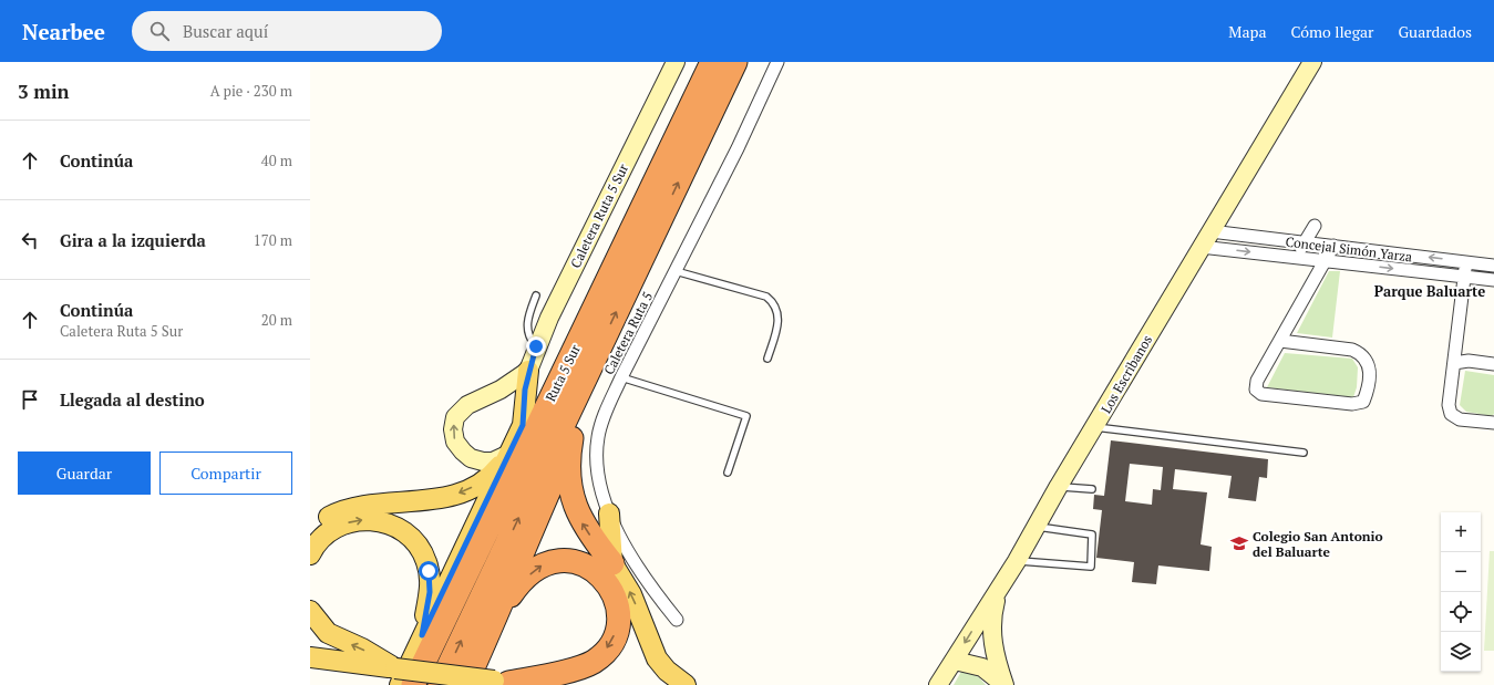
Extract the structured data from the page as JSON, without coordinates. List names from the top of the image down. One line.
{"streets":{"highway":["Ruta 5 Sur"],"main road":["Caletera Ruta 5 Sur","Los Escribanos"],"street":["Concejal Simón Yarza","Caletera Ruta 5"]},"crossings":[["Concejal Simón Yarza","Los Escribanos"]],"districts":["Parque Baluarte"],"places":{"school or university":["Colegio San Antonio del Baluarte"]},"page":{"header":"Nearbee","search":"Buscar aquí","nav":["Mapa","Cómo llegar","Guardados"],"heading":["3 min","A pie · 230 m"],"list":[["Continúa","40 m"],["Gira a la izquierda","170 m"],["Continúa","Caletera Ruta 5 Sur","20 m"],"Llegada al destino"],"buttons":["Guardar","Compartir"],"map_buttons":["+","−"]}}
